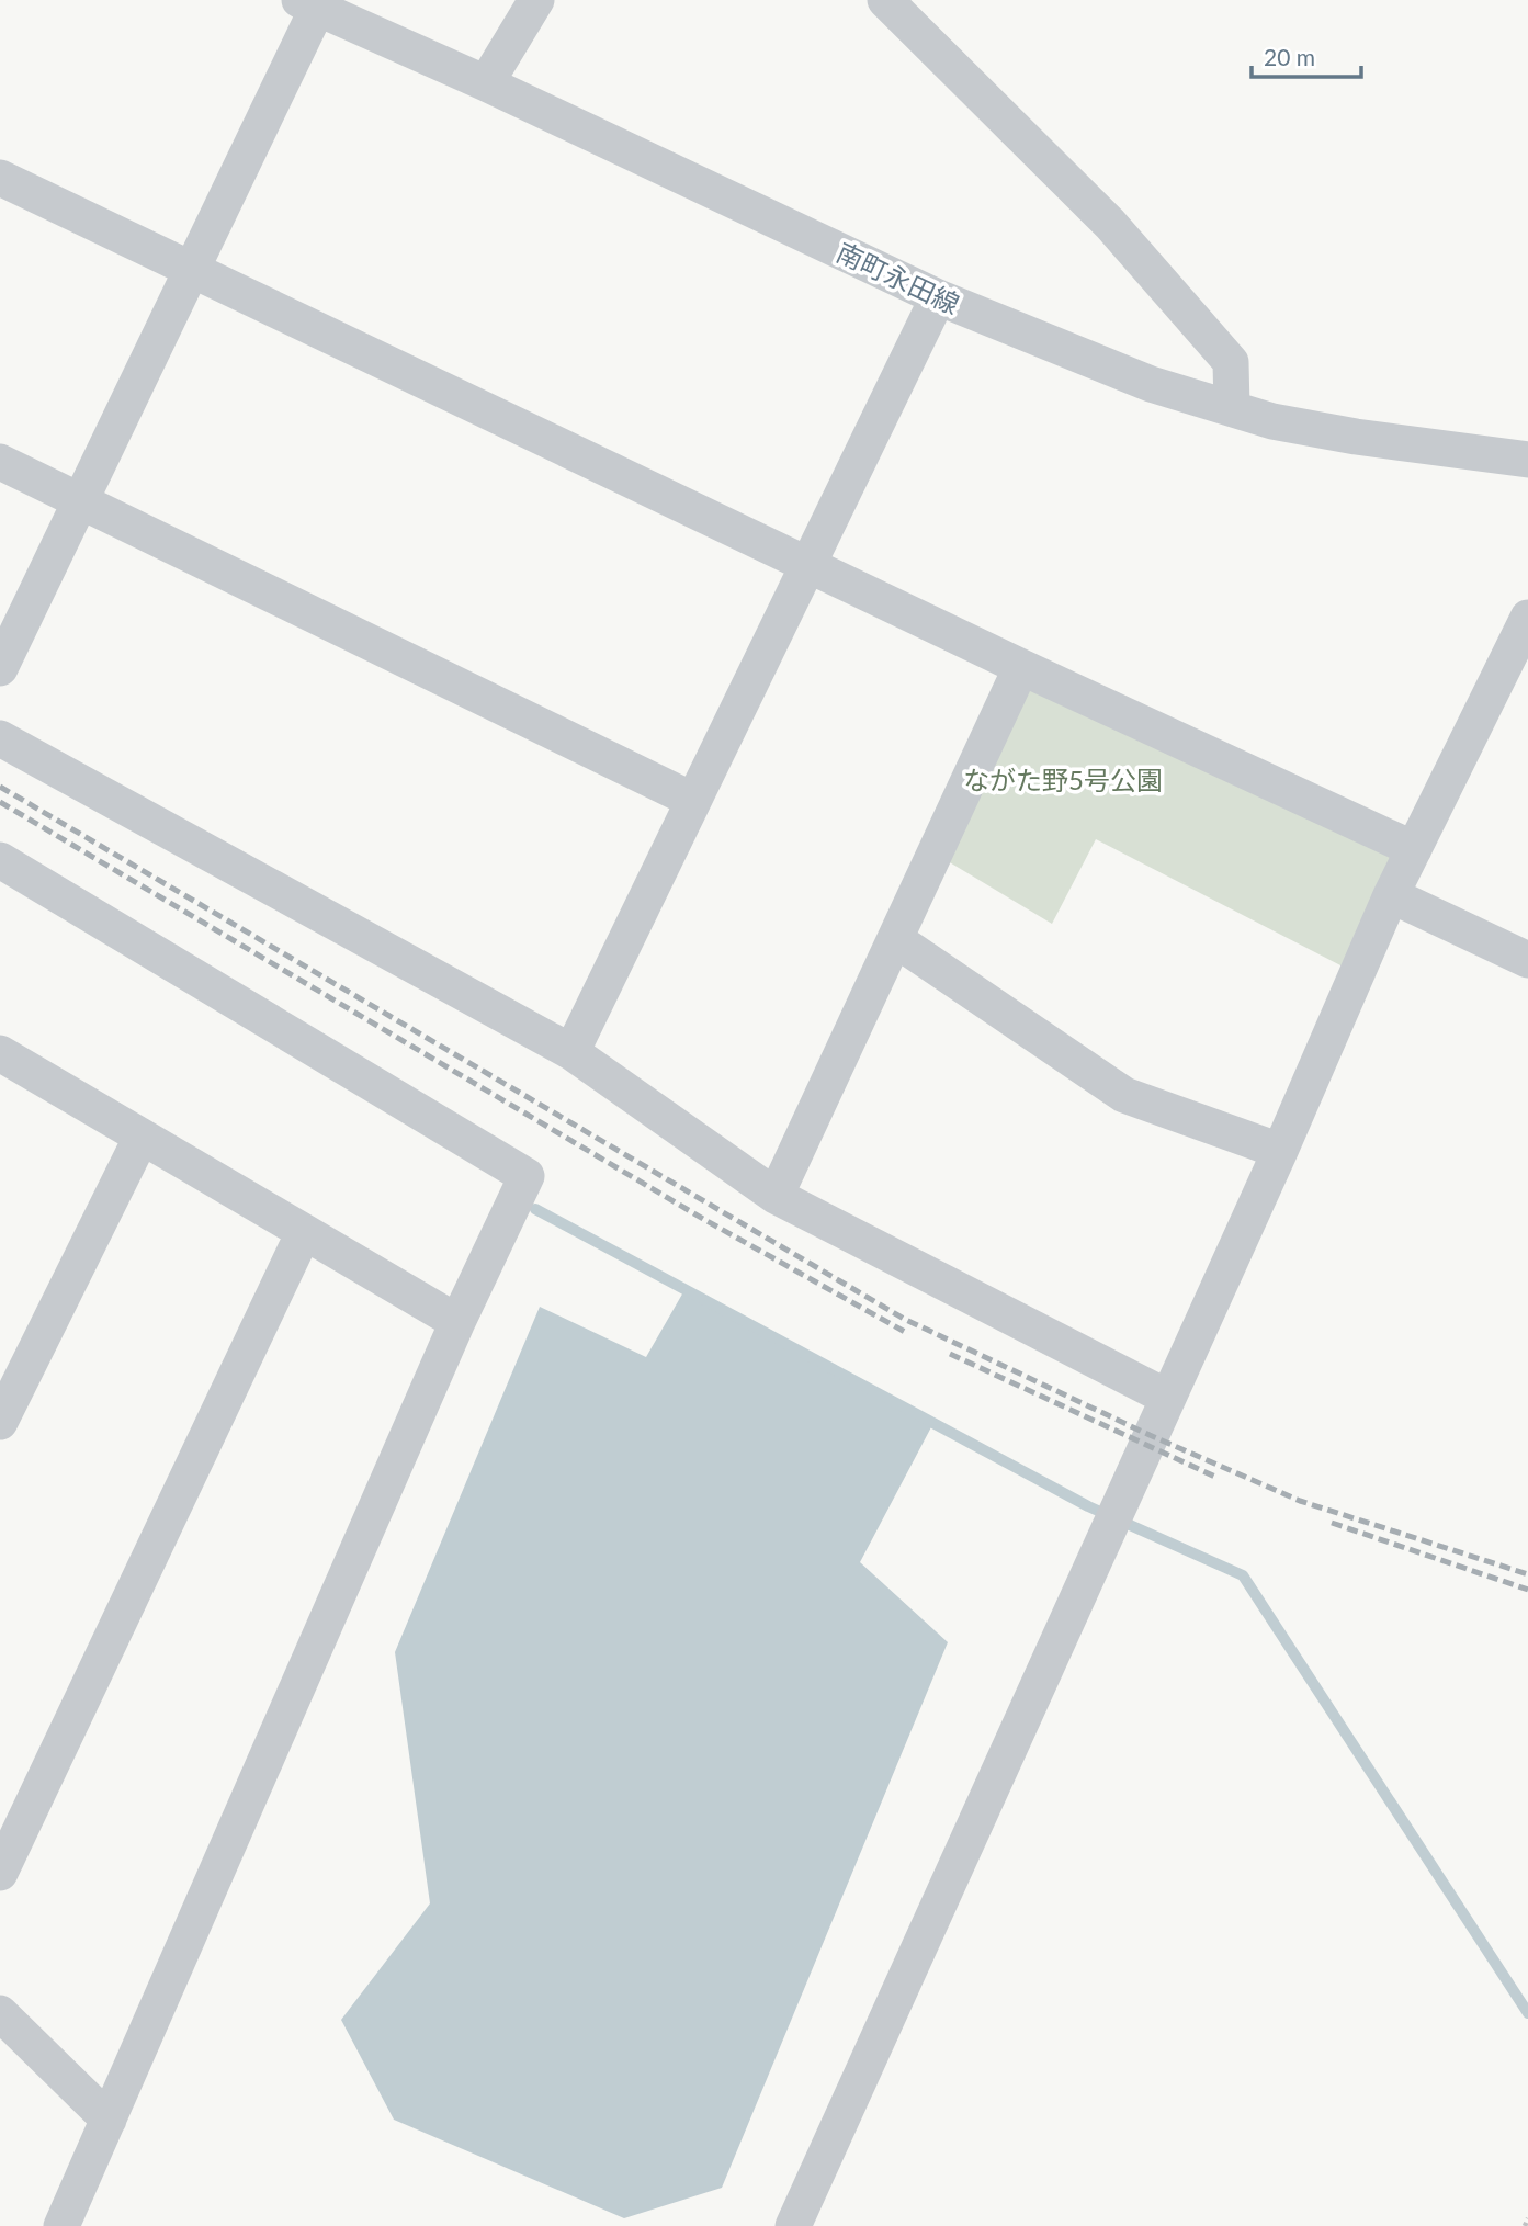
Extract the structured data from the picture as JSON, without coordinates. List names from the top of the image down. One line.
{"streets":{"street":["南町永田線"]},"parks":["ながた野5号公園"],"scale_bar":"20 m"}
